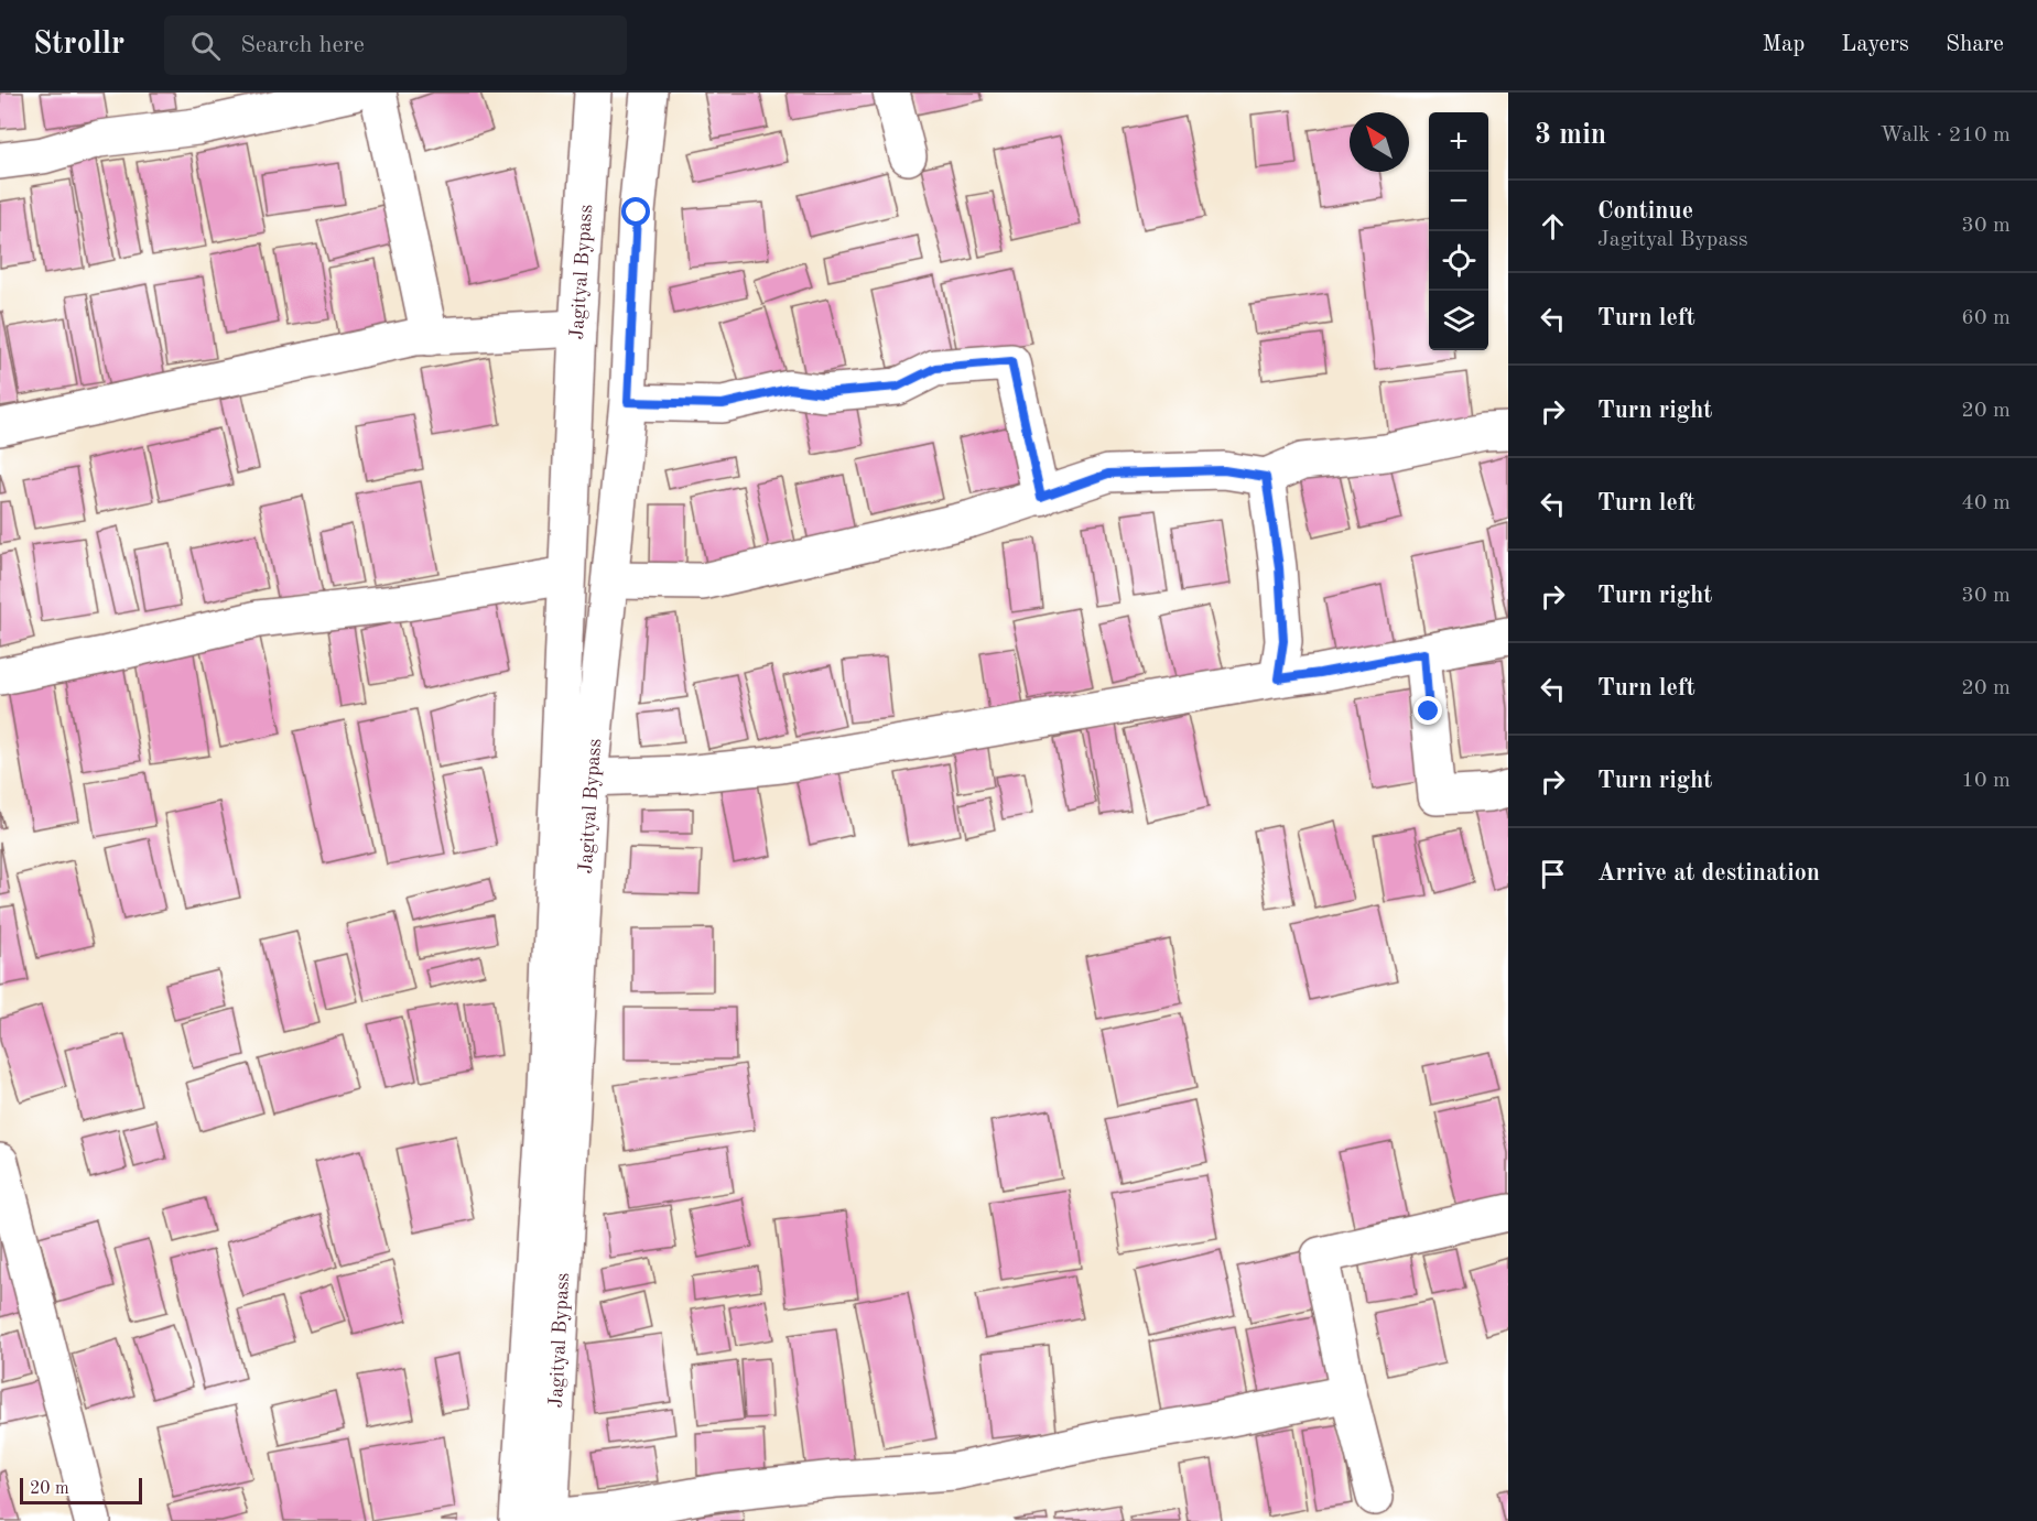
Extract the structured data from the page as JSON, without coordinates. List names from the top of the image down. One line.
{"streets":{"street":["Jagityal Bypass"]},"scale_bar":"20 m","north":"top left","page":{"header":"Strollr","search":"Search here","nav":["Map","Layers","Share"],"heading":["3 min","Walk · 210 m"],"map_buttons":["+","−"],"list":[["Continue","Jagityal Bypass","30 m"],["Turn left","60 m"],["Turn right","20 m"],["Turn left","40 m"],["Turn right","30 m"],["Turn left","20 m"],["Turn right","10 m"],"Arrive at destination"],"scale":"20 m"}}
